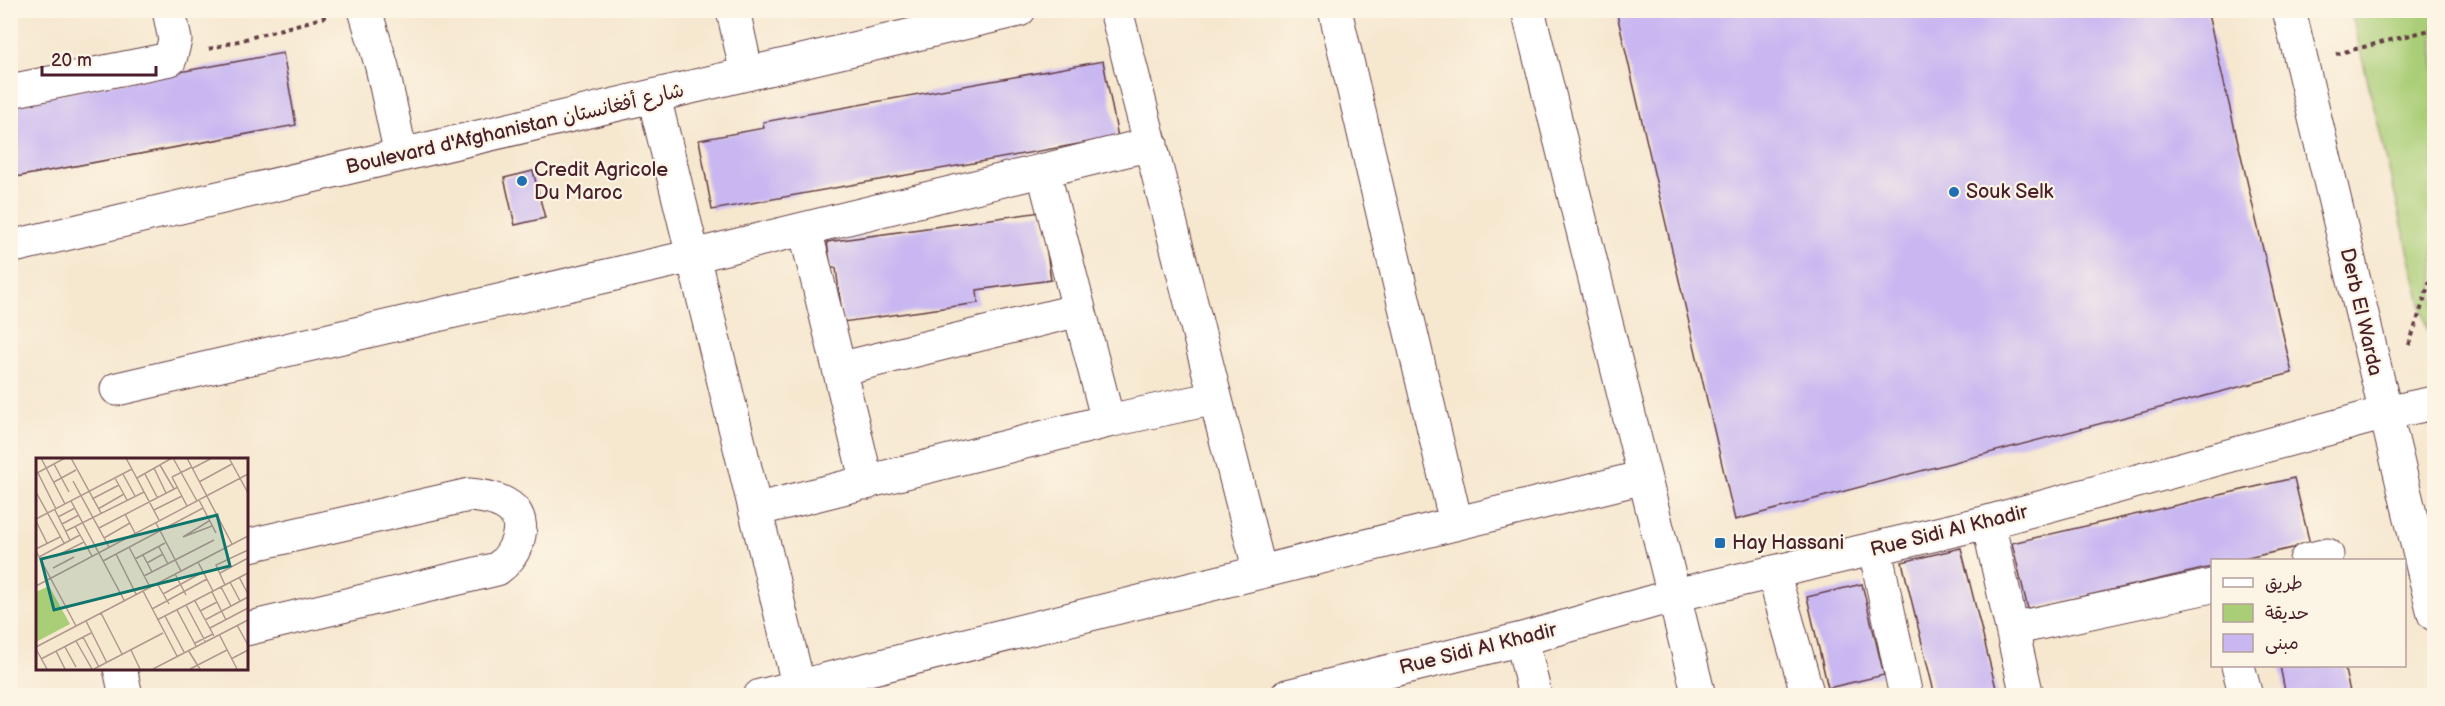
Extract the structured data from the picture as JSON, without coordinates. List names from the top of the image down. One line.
{"streets":{"street":["Boulevard d'Afghanistan شارع أفغانستان","Derb El Warda","Rue Sidi Al Khadir"]},"crossings":[["Derb El Warda","Rue Sidi Al Khadir"]],"places":{"other":["Credit Agricole Du Maroc","Souk Selk"],"transit":["Hay Hassani"]},"legend":["طريق","حديقة","مبنى"],"scale_bar":"20 m"}
